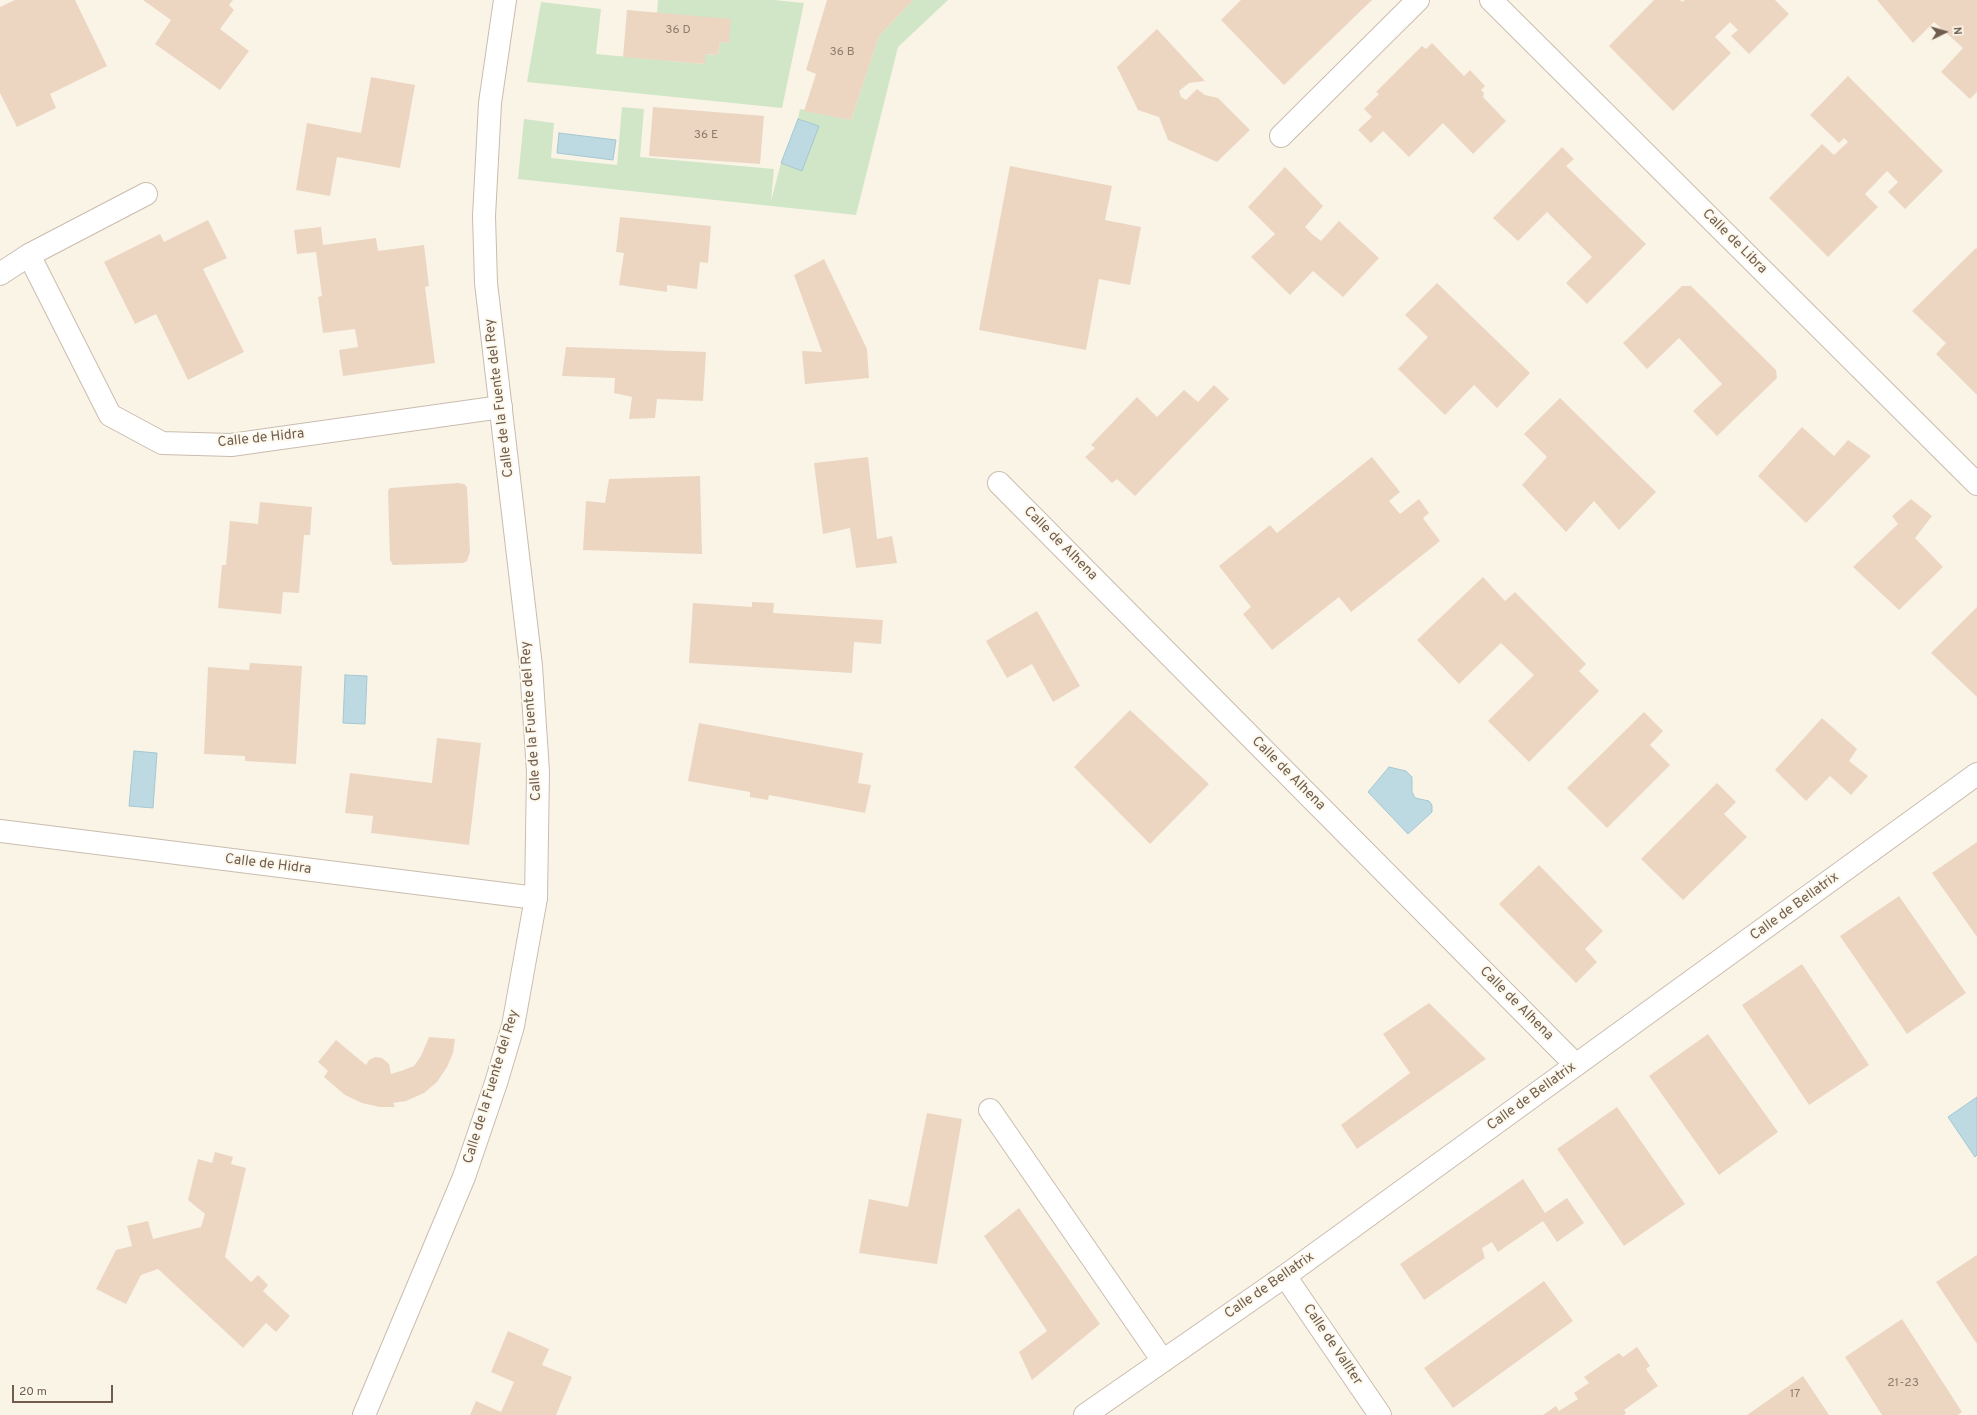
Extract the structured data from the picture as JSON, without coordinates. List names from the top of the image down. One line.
{"streets":{"street":["Calle de Libra","Calle de la Fuente del Rey","Calle de Hidra","Calle de Alhena","Calle de Bellatrix","Calle de Vallter"]},"crossings":[["Calle de la Fuente del Rey","Calle de Hidra"],["Calle de Alhena","Calle de Bellatrix"],["Calle de Bellatrix","Calle de Vallter"]],"house_numbers":["36 D","36 B","36 E","21-23","17"],"scale_bar":"20 m","north":"right"}
